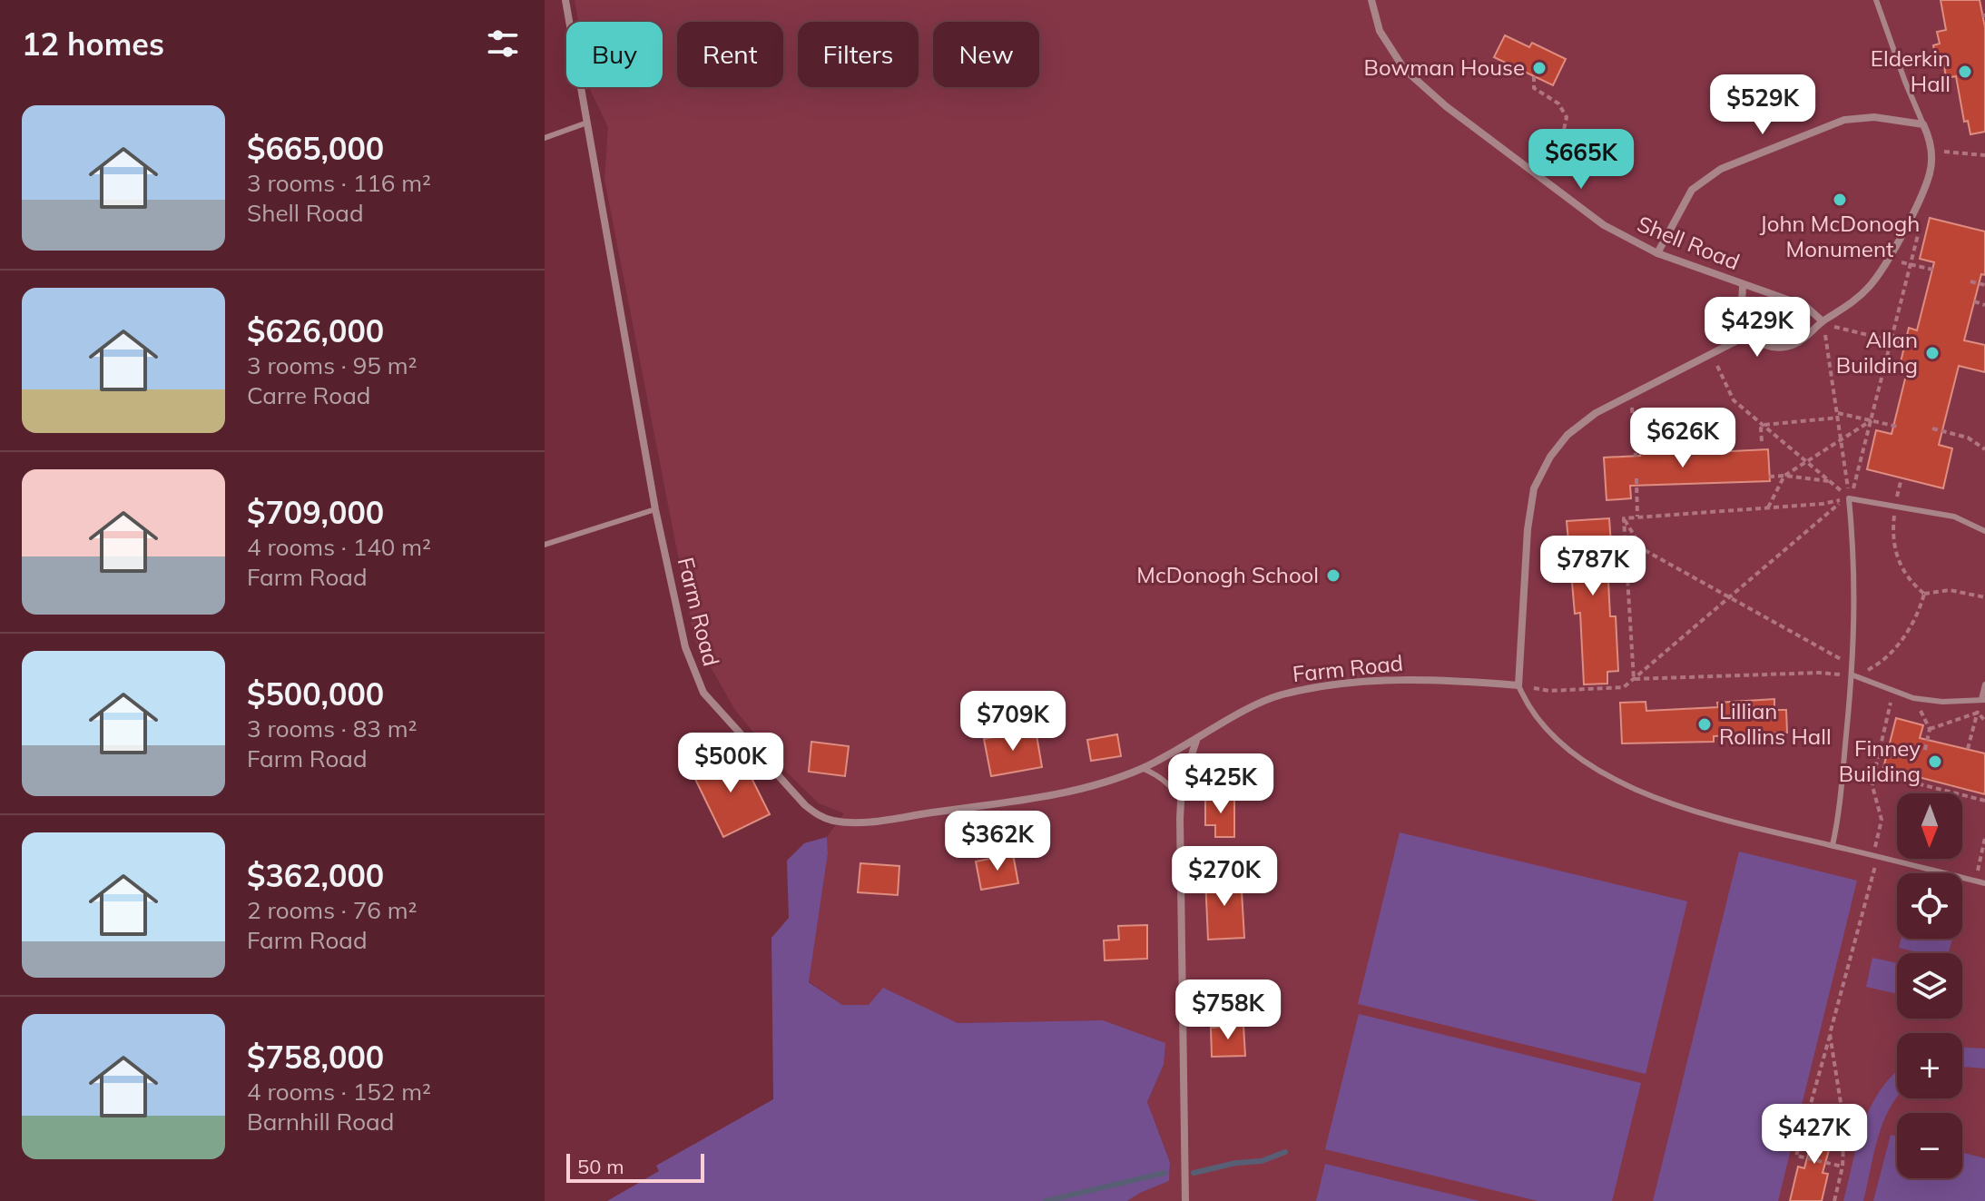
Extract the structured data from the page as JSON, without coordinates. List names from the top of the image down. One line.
{"streets":{"street":["Shell Road","Farm Road"]},"places":["Bowman House","Elderkin Hall","John McDonogh Monument","Allan Building","McDonogh School","Lillian Rollins Hall","Finney Building"],"scale_bar":"50 m","north":"bottom","page":{"heading":"12 homes","chip":["Buy","Rent","Filters","New"],"price":["$529K","$665K","$429K","$626K","$787K","$709K","$500K","$425K","$362K","$270K","$758K","$427K"],"list":[{"name":"$665,000","note":"3 rooms · 116 m² · Shell Road"},{"name":"$626,000","note":"3 rooms · 95 m² · Carre Road"},{"name":"$709,000","note":"4 rooms · 140 m² · Farm Road"},{"name":"$500,000","note":"3 rooms · 83 m² · Farm Road"},{"name":"$362,000","note":"2 rooms · 76 m² · Farm Road"},{"name":"$758,000","note":"4 rooms · 152 m² · Barnhill Road"}],"map_buttons":["+","−"],"scale":"50 m"}}
